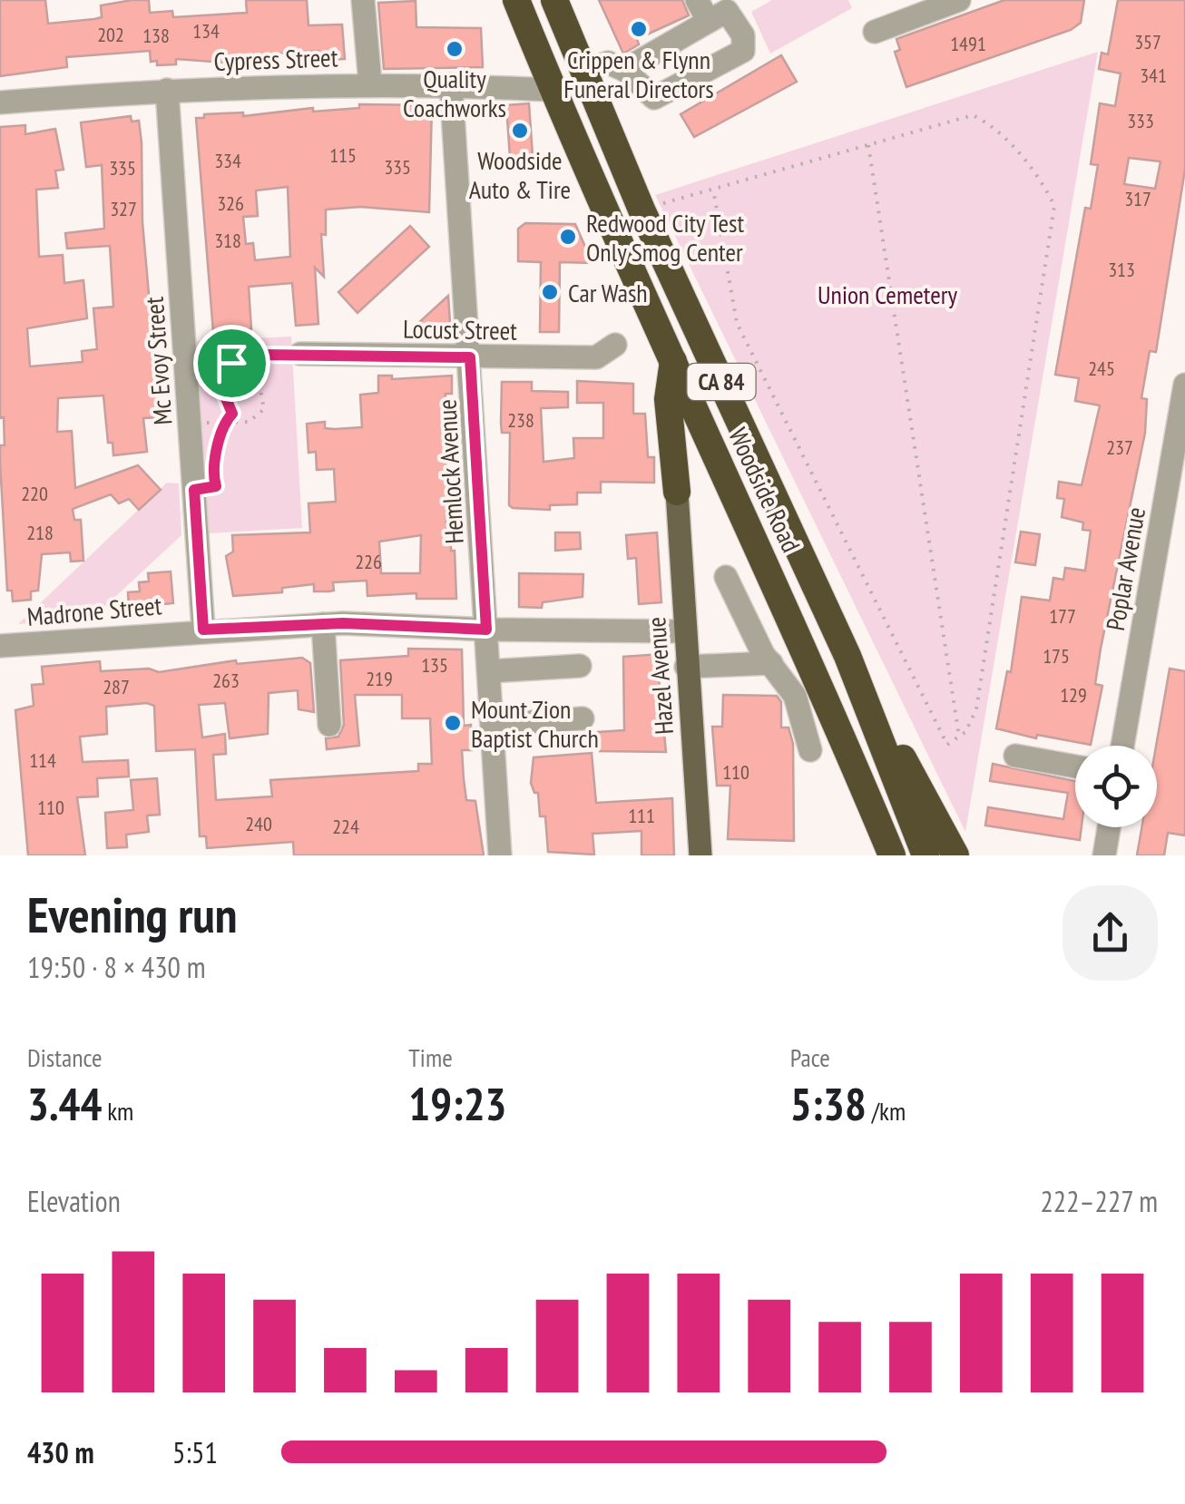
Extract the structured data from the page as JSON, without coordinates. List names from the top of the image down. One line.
{"streets":{"highway":["CA 84","Woodside Road"],"main road":["Hazel Avenue"],"street":["Cypress Street","Locust Street","Mc Evoy Street","Hemlock Avenue","Poplar Avenue","Madrone Street"]},"crossings":[["Cypress Street","Mc Evoy Street"],["Cypress Street","Hemlock Avenue"],["Cypress Street","Woodside Road"],["Locust Street","Hemlock Avenue"],["Mc Evoy Street","Madrone Street"],["Hemlock Avenue","Madrone Street"],["Madrone Street","Hazel Avenue"]],"parks":["Union Cemetery"],"places":["Crippen & Flynn Funeral Directors","Quality Coachworks","Woodside Auto & Tire","Redwood City Test Only Smog Center","Car Wash","Mount Zion Baptist Church"],"house_numbers":["134","202","138","357","1491","341","333","115","334","335","335","317","326","327","318","313","245","238","237","220","218","226","177","175","135","219","263","287","129","114","110","110","111","240","224"],"page":{"heading":["Evening run","19:50 · 8 × 430 m"],"stats":[["Distance","3.44 km"],["Time","19:23"],["Pace","5:38 /km"]],"chart":["Elevation","222–227 m"],"list":[{"name":"430 m","note":"5:51"}]}}
